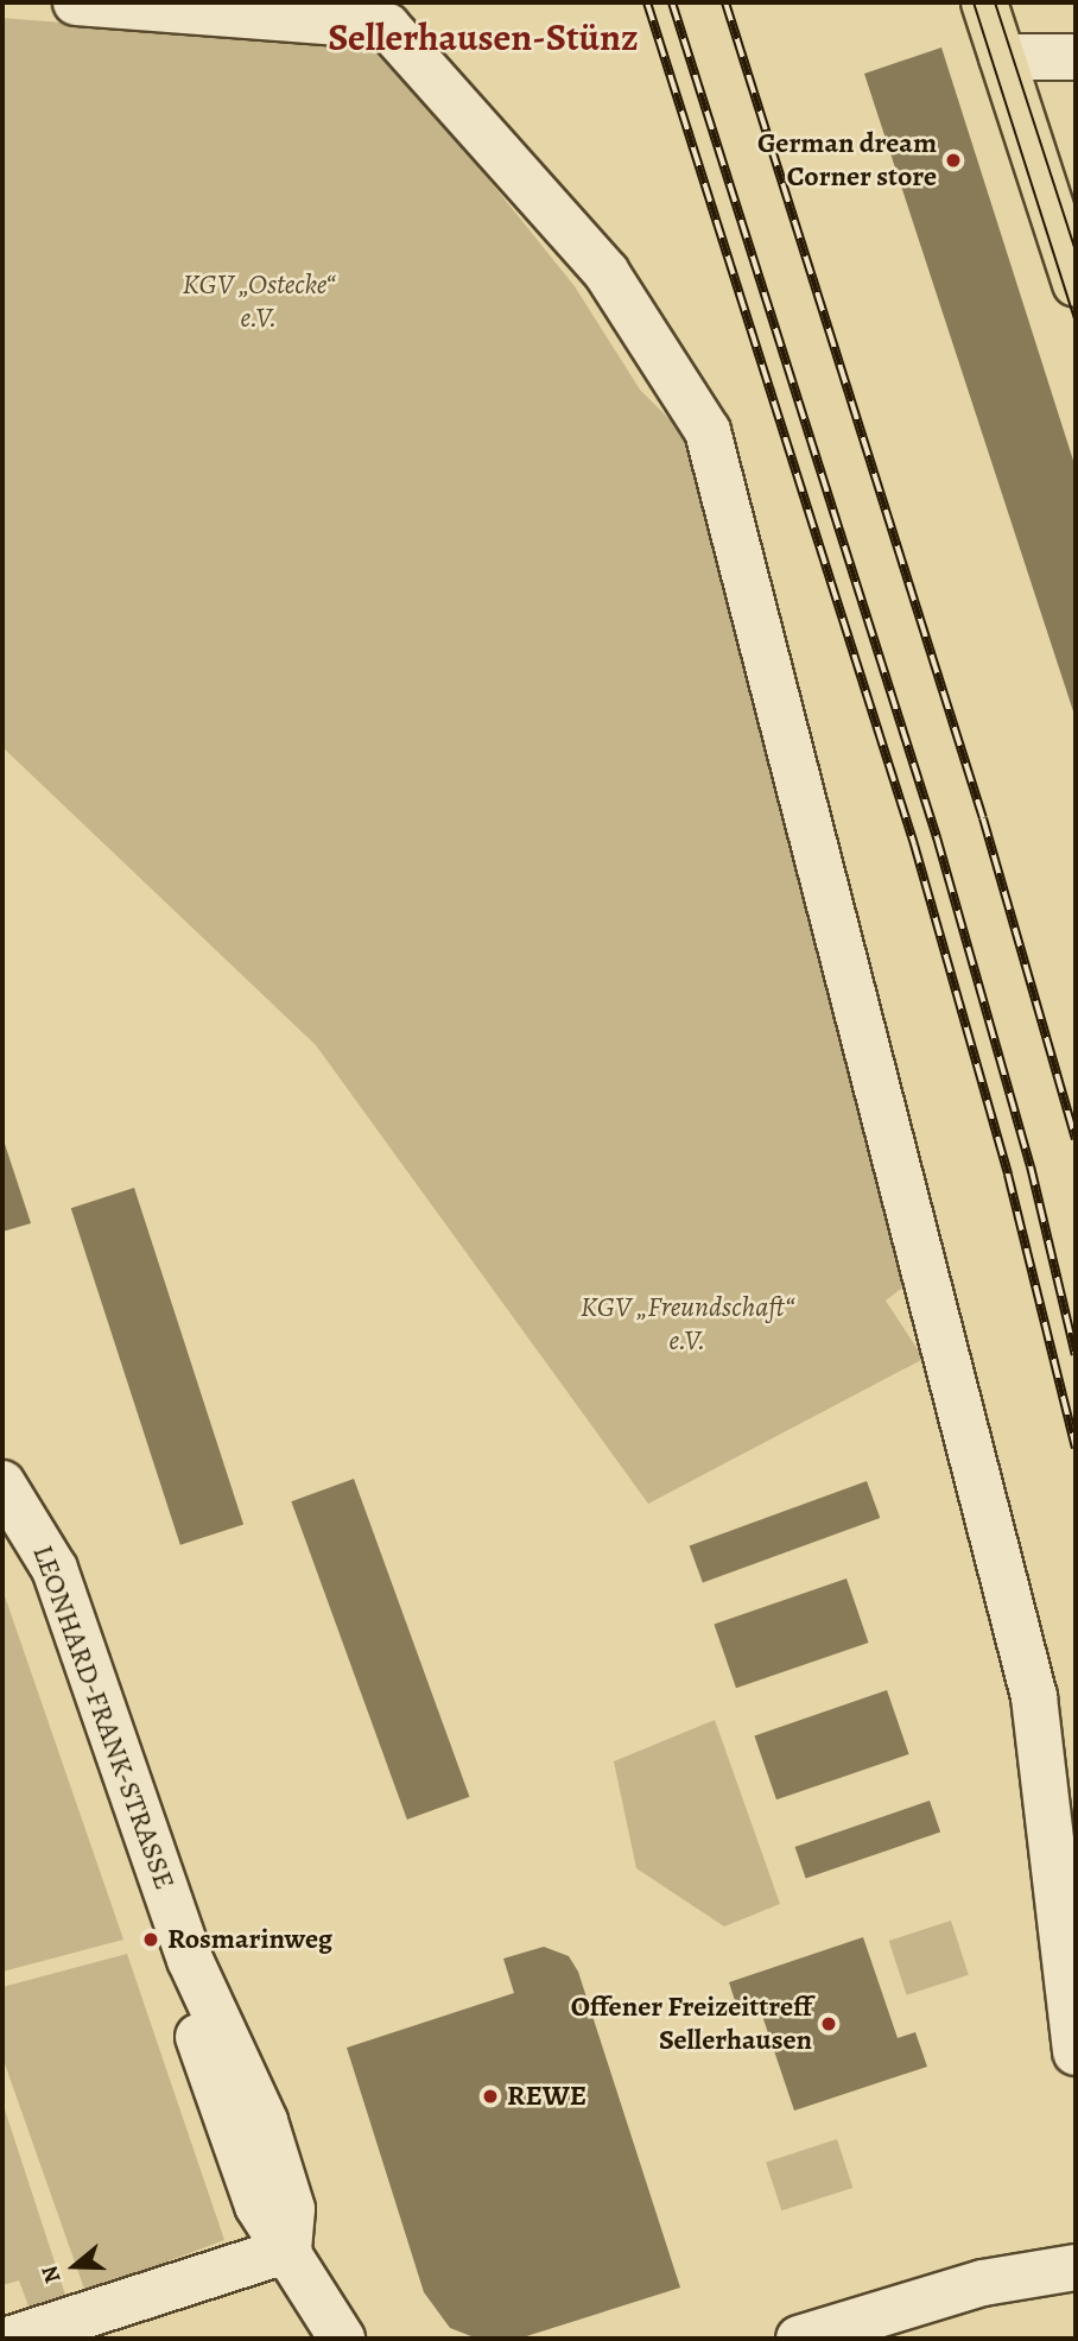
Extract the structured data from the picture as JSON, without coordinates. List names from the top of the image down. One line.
{"streets":{"street":["LEONHARD-FRANK-STRASSE"]},"districts":["Sellerhausen-Stünz"],"parks":["KGV „Ostecke“ e.V.","KGV „Freundschaft“ e.V."],"places":["German dream Corner store","Rosmarinweg","Offener Freizeittreff Sellerhausen","REWE"],"north":"left"}
